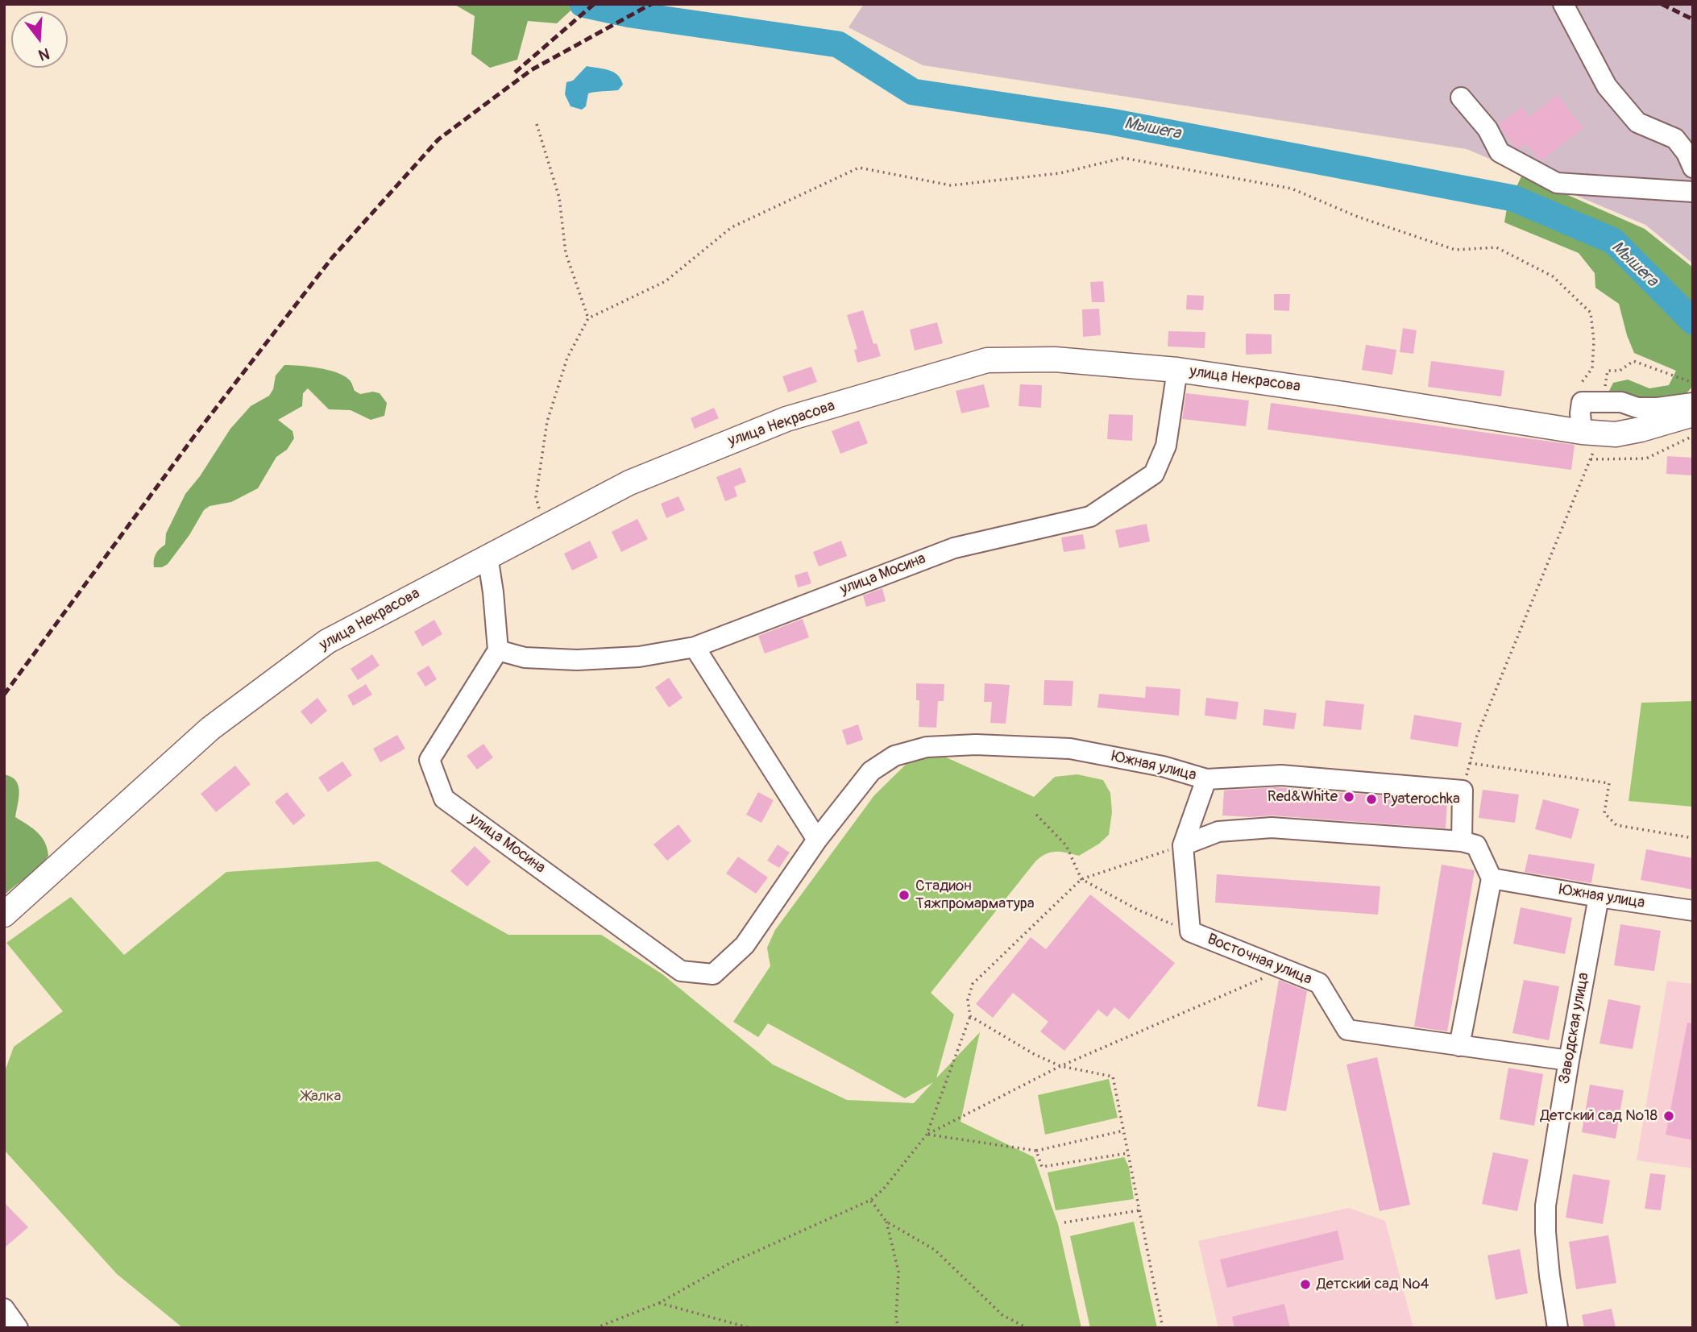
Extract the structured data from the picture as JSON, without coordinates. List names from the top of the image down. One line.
{"streets":{"main road":["улица Некрасова"],"street":["улица Мосина","Южная улица","Восточная улица","Заводская улица"]},"crossings":[["улица Некрасова","улица Мосина"],["улица Мосина","Южная улица"],["Южная улица","Восточная улица"],["Южная улица","Заводская улица"],["Восточная улица","Заводская улица"]],"water":["Мышега"],"parks":["Жалка"],"places":["Red&White","Pyaterochka","Стадион Тяжпромарматура","Детский сад №18","Детский сад №4"],"north":"bottom"}
